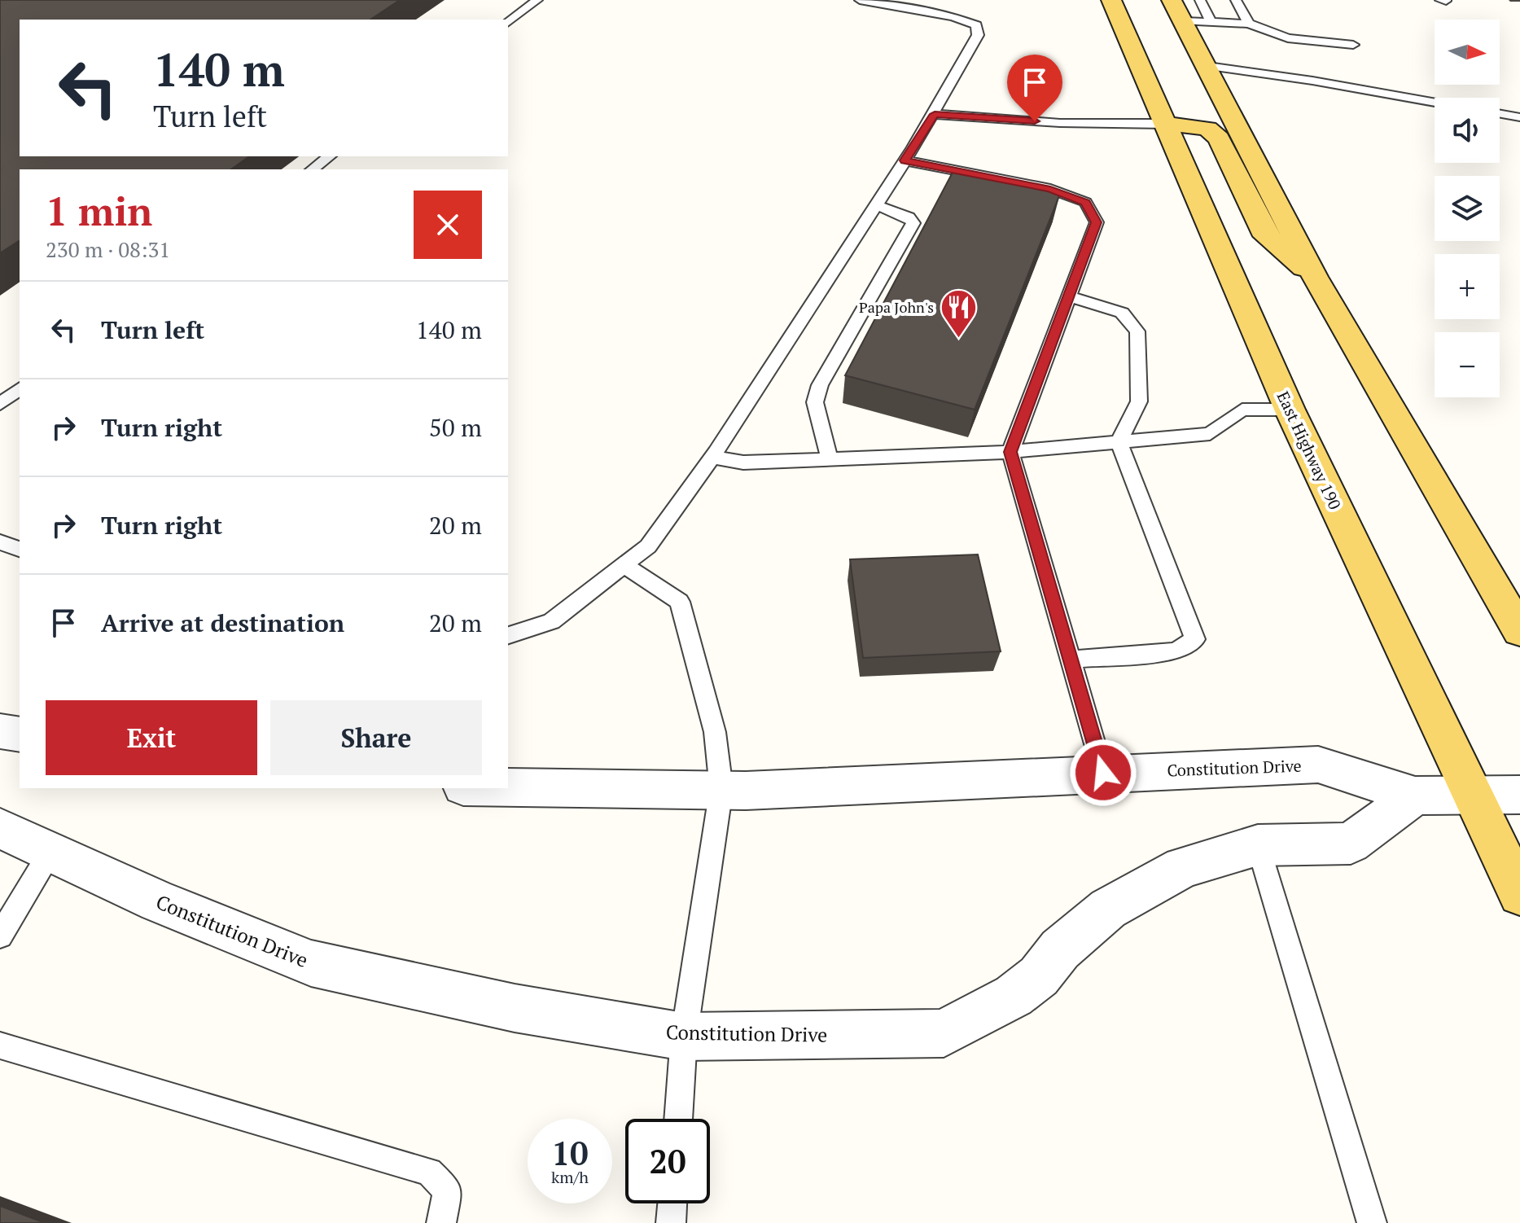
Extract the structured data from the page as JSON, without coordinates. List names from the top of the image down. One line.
{"streets":{"main road":["East Highway 190"],"street":["Constitution Drive"]},"crossings":[["East Highway 190","Constitution Drive"]],"places":{"restaurant":["Papa John's"]},"north":"right","page":{"map_buttons":["+","−"],"turn":["140 m","Turn left"],"heading":["1 min","230 m · 08:31"],"list":[{"name":"Turn left","value":"140 m"},{"name":"Turn right","value":"50 m"},{"name":"Turn right","value":"20 m"},{"name":"Arrive at destination","value":"20 m"}],"buttons":["Exit","Share"],"speed":"10 km/h","limit":"20"}}
